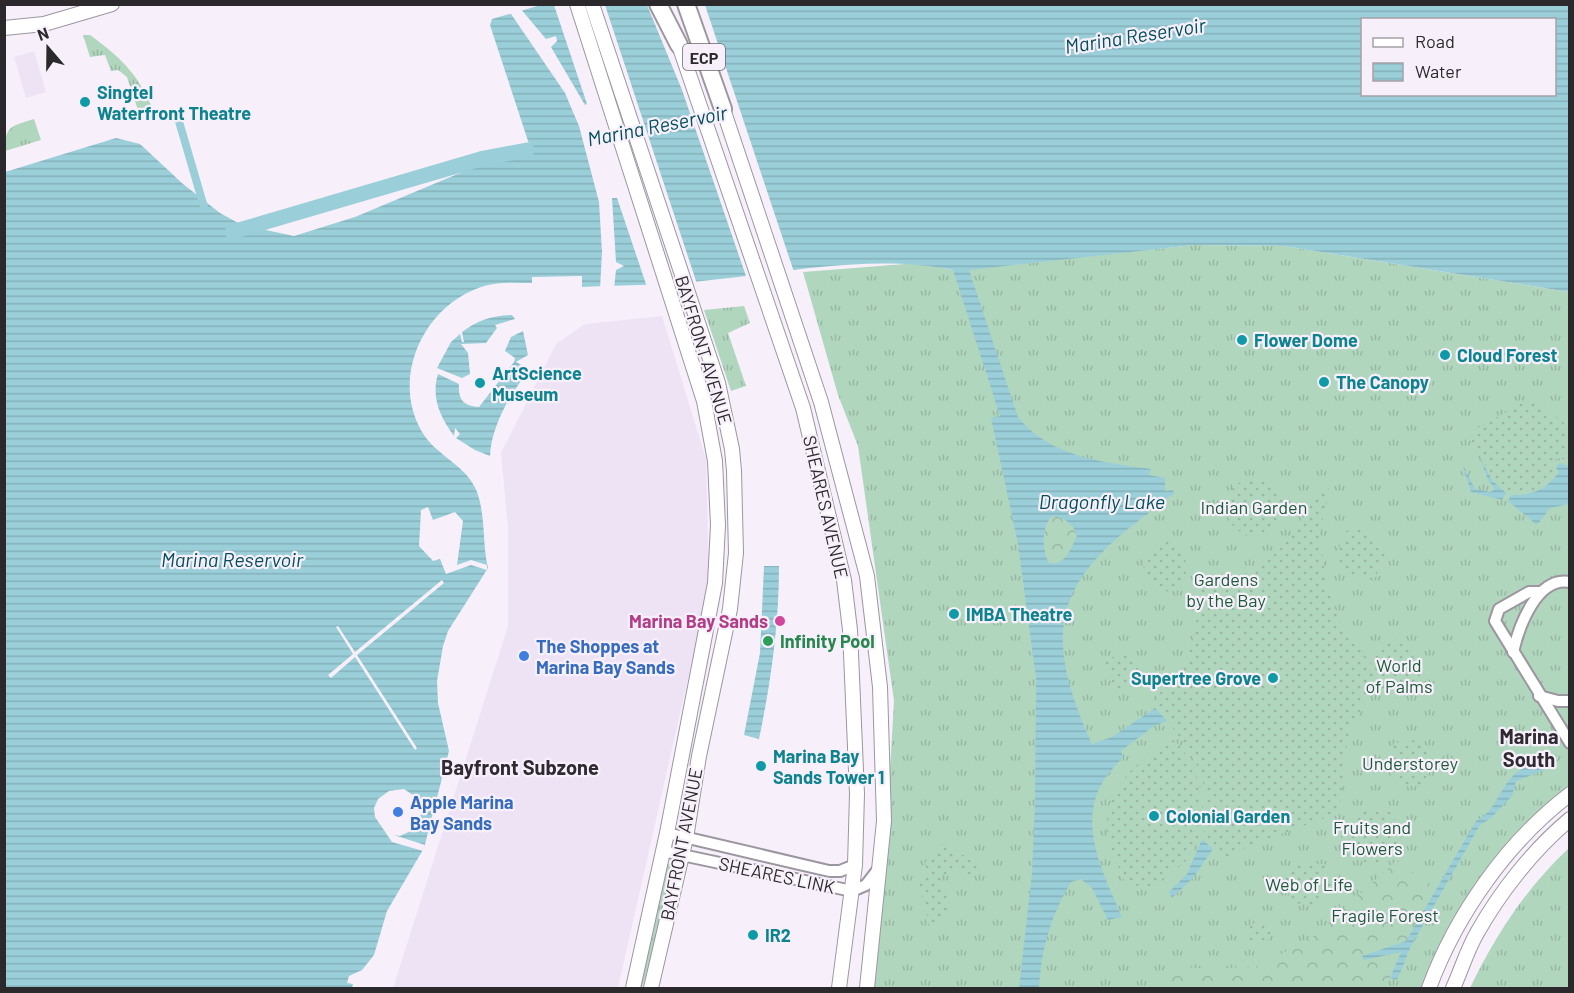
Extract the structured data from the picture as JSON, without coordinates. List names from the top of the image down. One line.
{"streets":{"highway":["ECP"],"main road":["BAYFRONT AVENUE","SHEARES AVENUE"],"street":["SHEARES LINK"]},"crossings":[["ECP","SHEARES AVENUE"],["BAYFRONT AVENUE","SHEARES LINK"],["SHEARES AVENUE","SHEARES LINK"]],"districts":["Marina South","Bayfront Subzone"],"water":["Marina Reservoir","Dragonfly Lake"],"parks":["Indian Garden","Gardens by the Bay","World of Palms","Understorey","Fruits and Flowers","Web of Life","Fragile Forest"],"places":["Singtel Waterfront Theatre","Flower Dome","Cloud Forest","The Canopy","ArtScience Museum","IMBA Theatre","Marina Bay Sands","Infinity Pool","The Shoppes at Marina Bay Sands","Supertree Grove","Marina Bay Sands Tower 1","Apple Marina Bay Sands","Colonial Garden","IR2"],"legend":["Road","Water"],"north":"top"}
